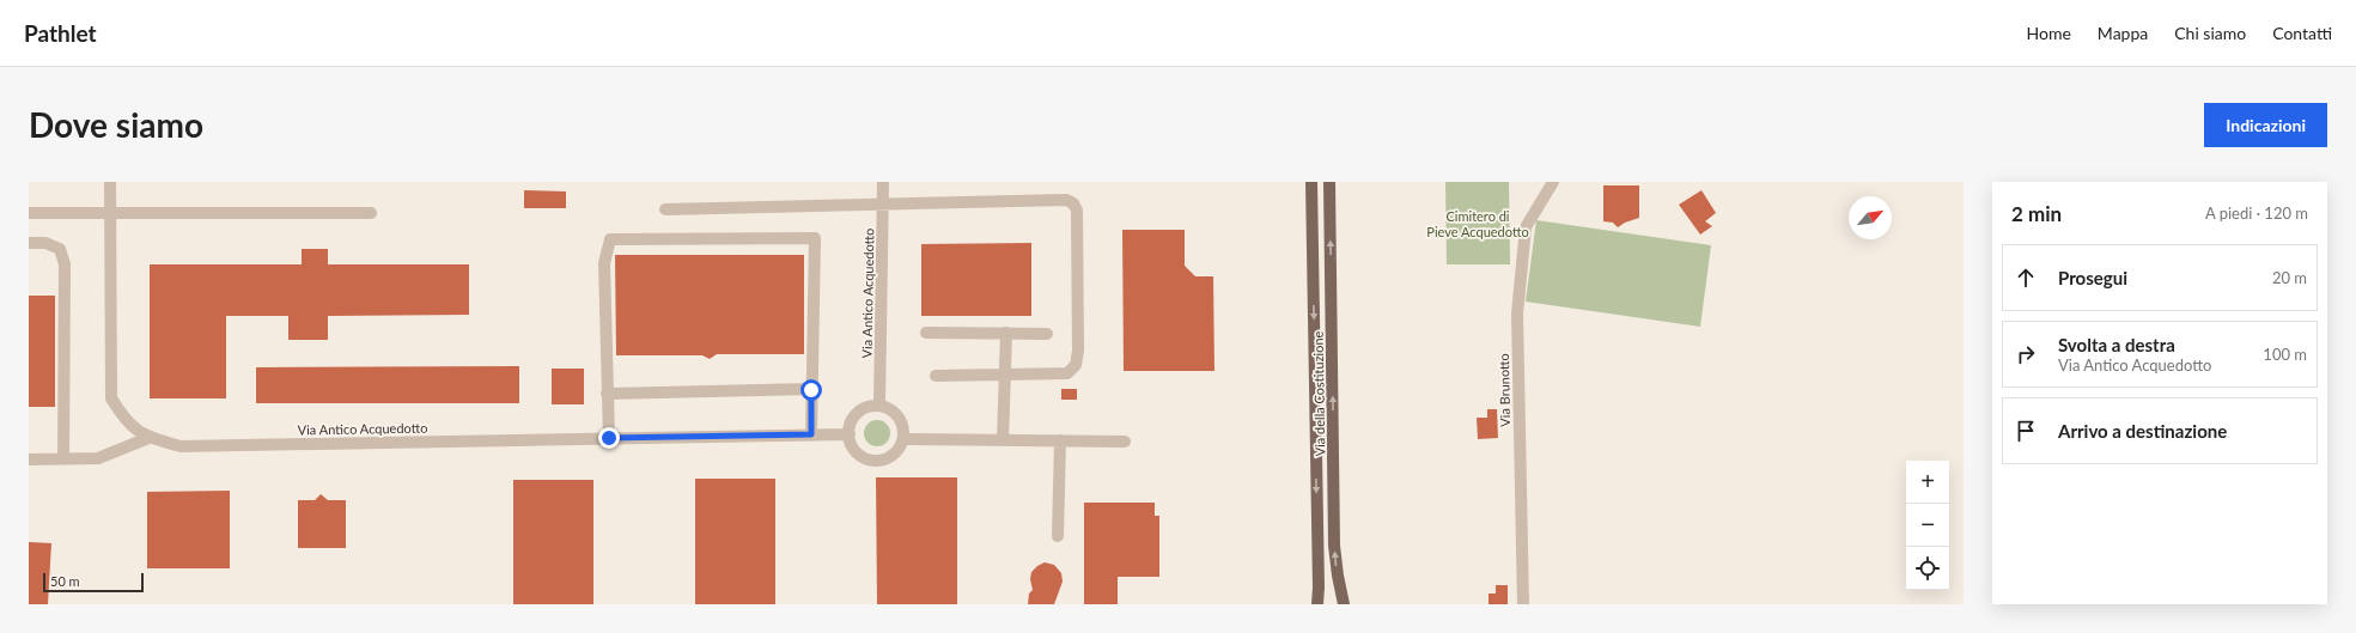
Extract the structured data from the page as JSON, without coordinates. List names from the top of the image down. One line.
{"streets":{"main road":["Via della Costituzione"],"street":["Via Antico Acquedotto","Via Brunotto"]},"parks":["Cimitero di Pieve Acquedotto"],"scale_bar":"50 m","north":"top right","page":{"header":"Pathlet","nav":["Home","Mappa","Chi siamo","Contatti"],"buttons":"Indicazioni","title":"Dove siamo","heading":["2 min","A piedi · 120 m"],"list":[["Prosegui","20 m"],["Svolta a destra","Via Antico Acquedotto","100 m"],"Arrivo a destinazione"],"map_buttons":["+","−"],"scale":"50 m"}}
